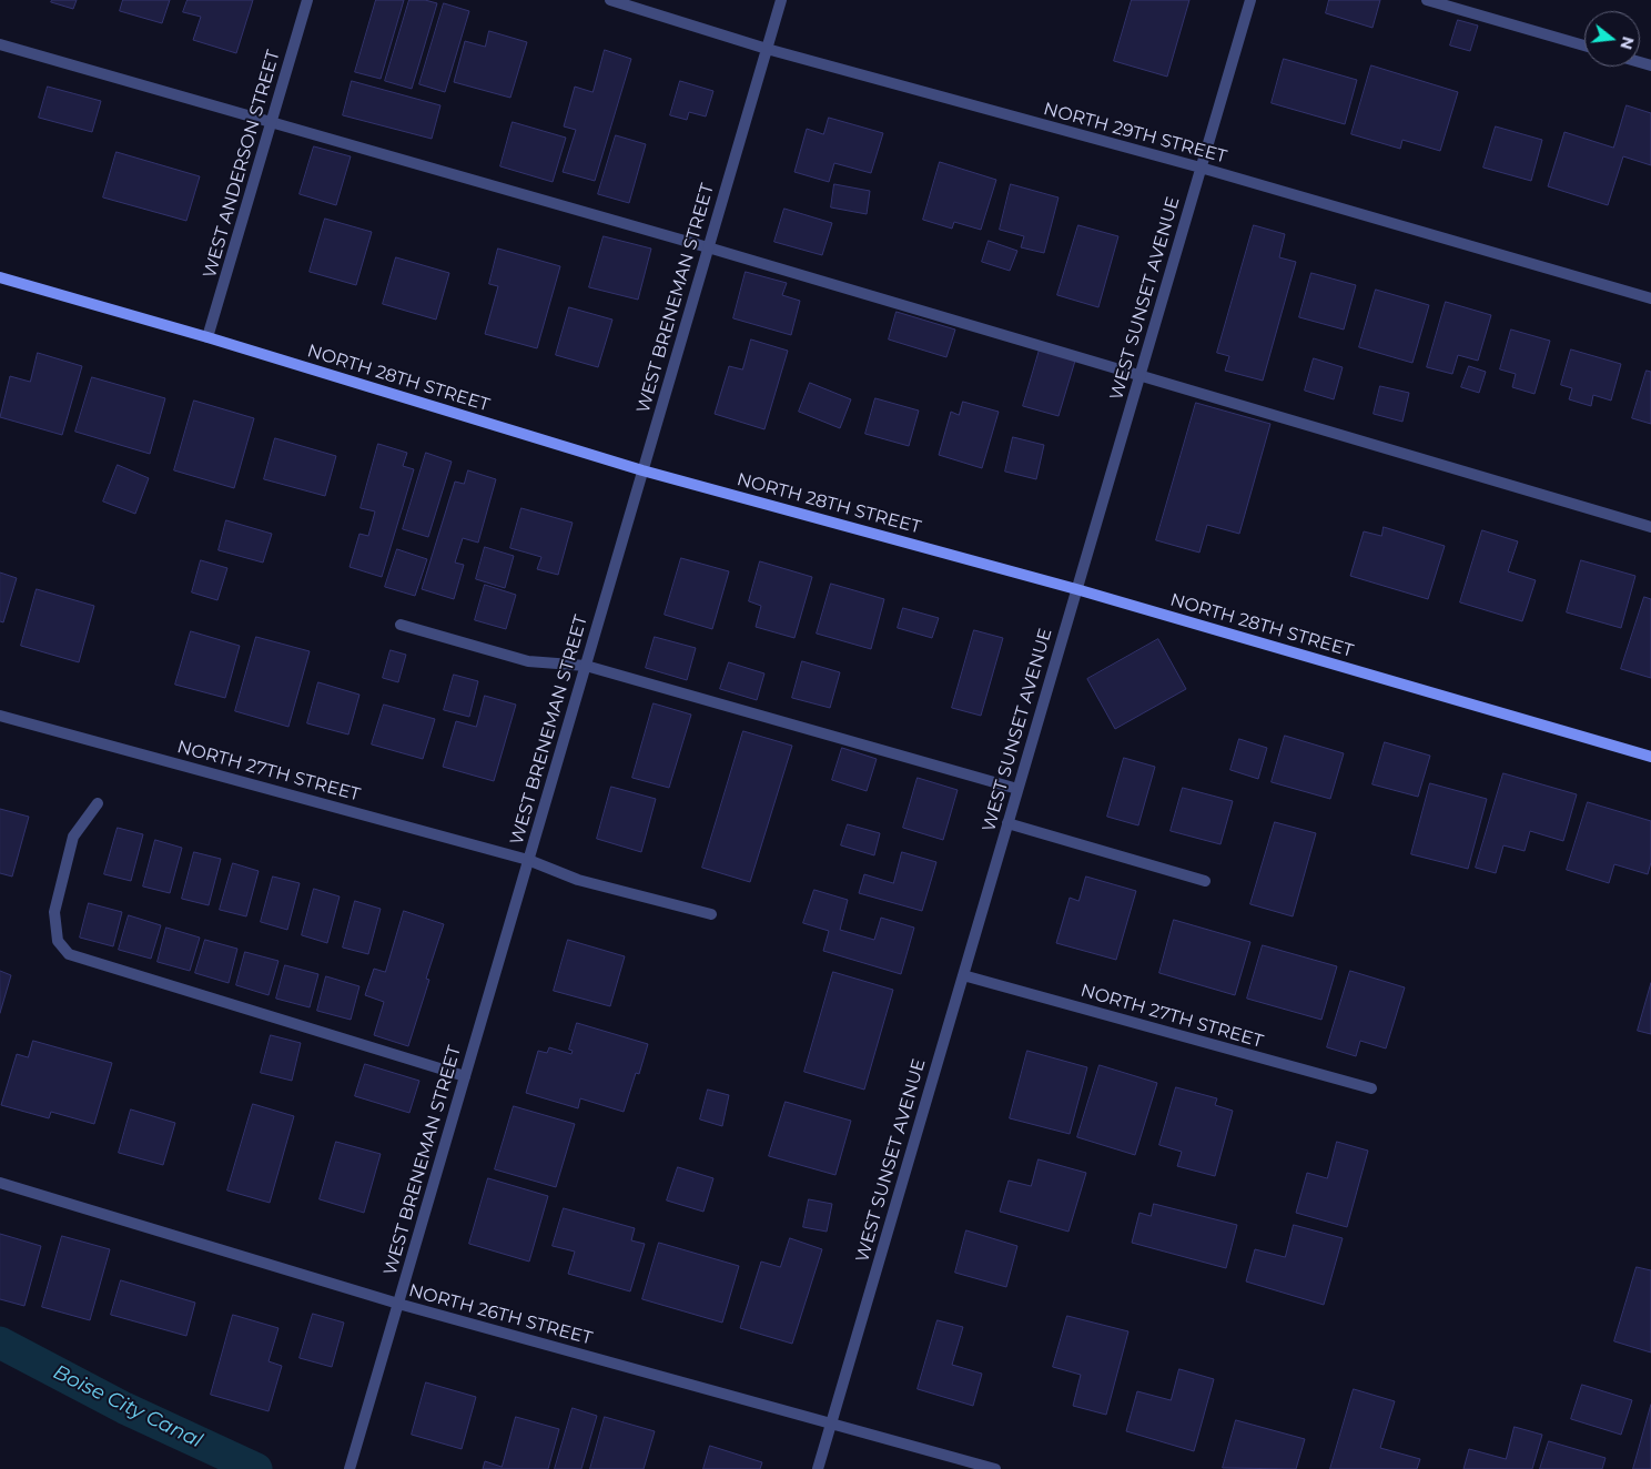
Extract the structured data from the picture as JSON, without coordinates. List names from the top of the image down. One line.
{"streets":{"street":["NORTH 29TH STREET","WEST ANDERSON STREET","WEST BRENEMAN STREET","WEST SUNSET AVENUE","NORTH 28TH STREET","NORTH 27TH STREET","NORTH 26TH STREET"]},"crossings":[["NORTH 29TH STREET","WEST BRENEMAN STREET"],["NORTH 29TH STREET","WEST SUNSET AVENUE"],["WEST ANDERSON STREET","NORTH 28TH STREET"],["WEST BRENEMAN STREET","NORTH 28TH STREET"],["WEST BRENEMAN STREET","NORTH 27TH STREET"],["WEST BRENEMAN STREET","NORTH 26TH STREET"],["WEST SUNSET AVENUE","NORTH 28TH STREET"],["WEST SUNSET AVENUE","NORTH 27TH STREET"],["WEST SUNSET AVENUE","NORTH 26TH STREET"]],"water":["Boise City Canal"],"north":"right"}
